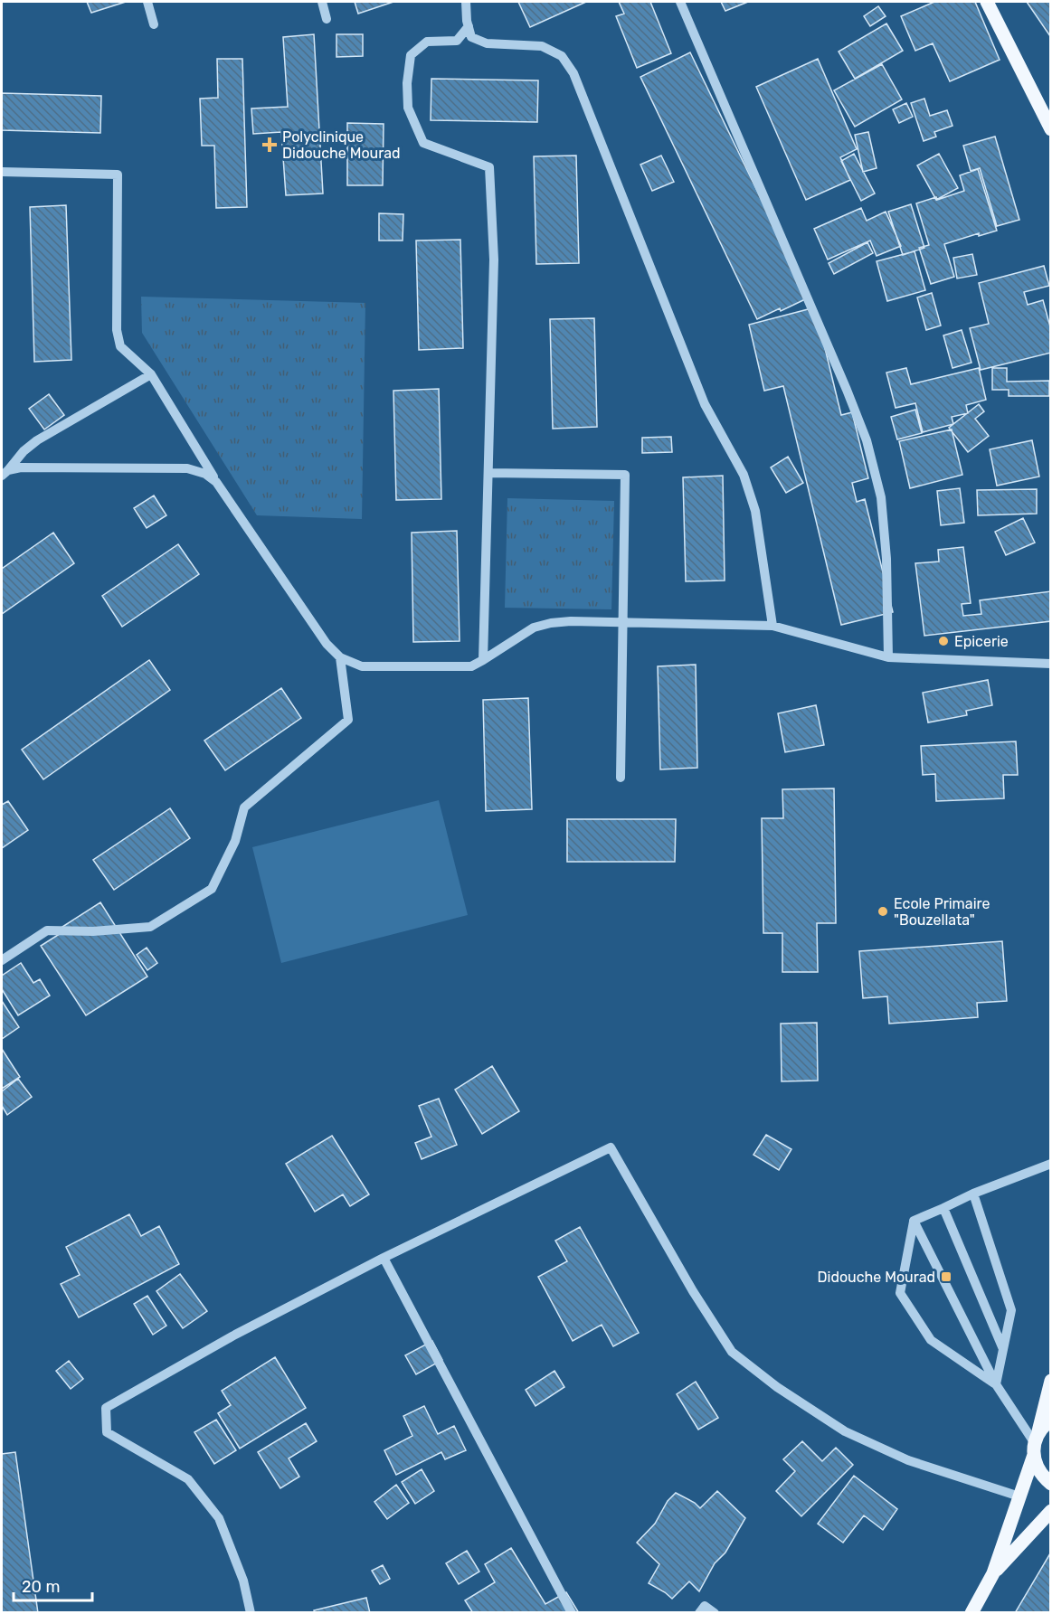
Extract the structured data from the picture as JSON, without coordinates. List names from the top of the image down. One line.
{"places":{"health":["Polyclinique Didouche Mourad"],"other":["Epicerie","Ecole Primaire \"Bouzellata\""],"transit":["Didouche Mourad"]},"scale_bar":"20 m"}
